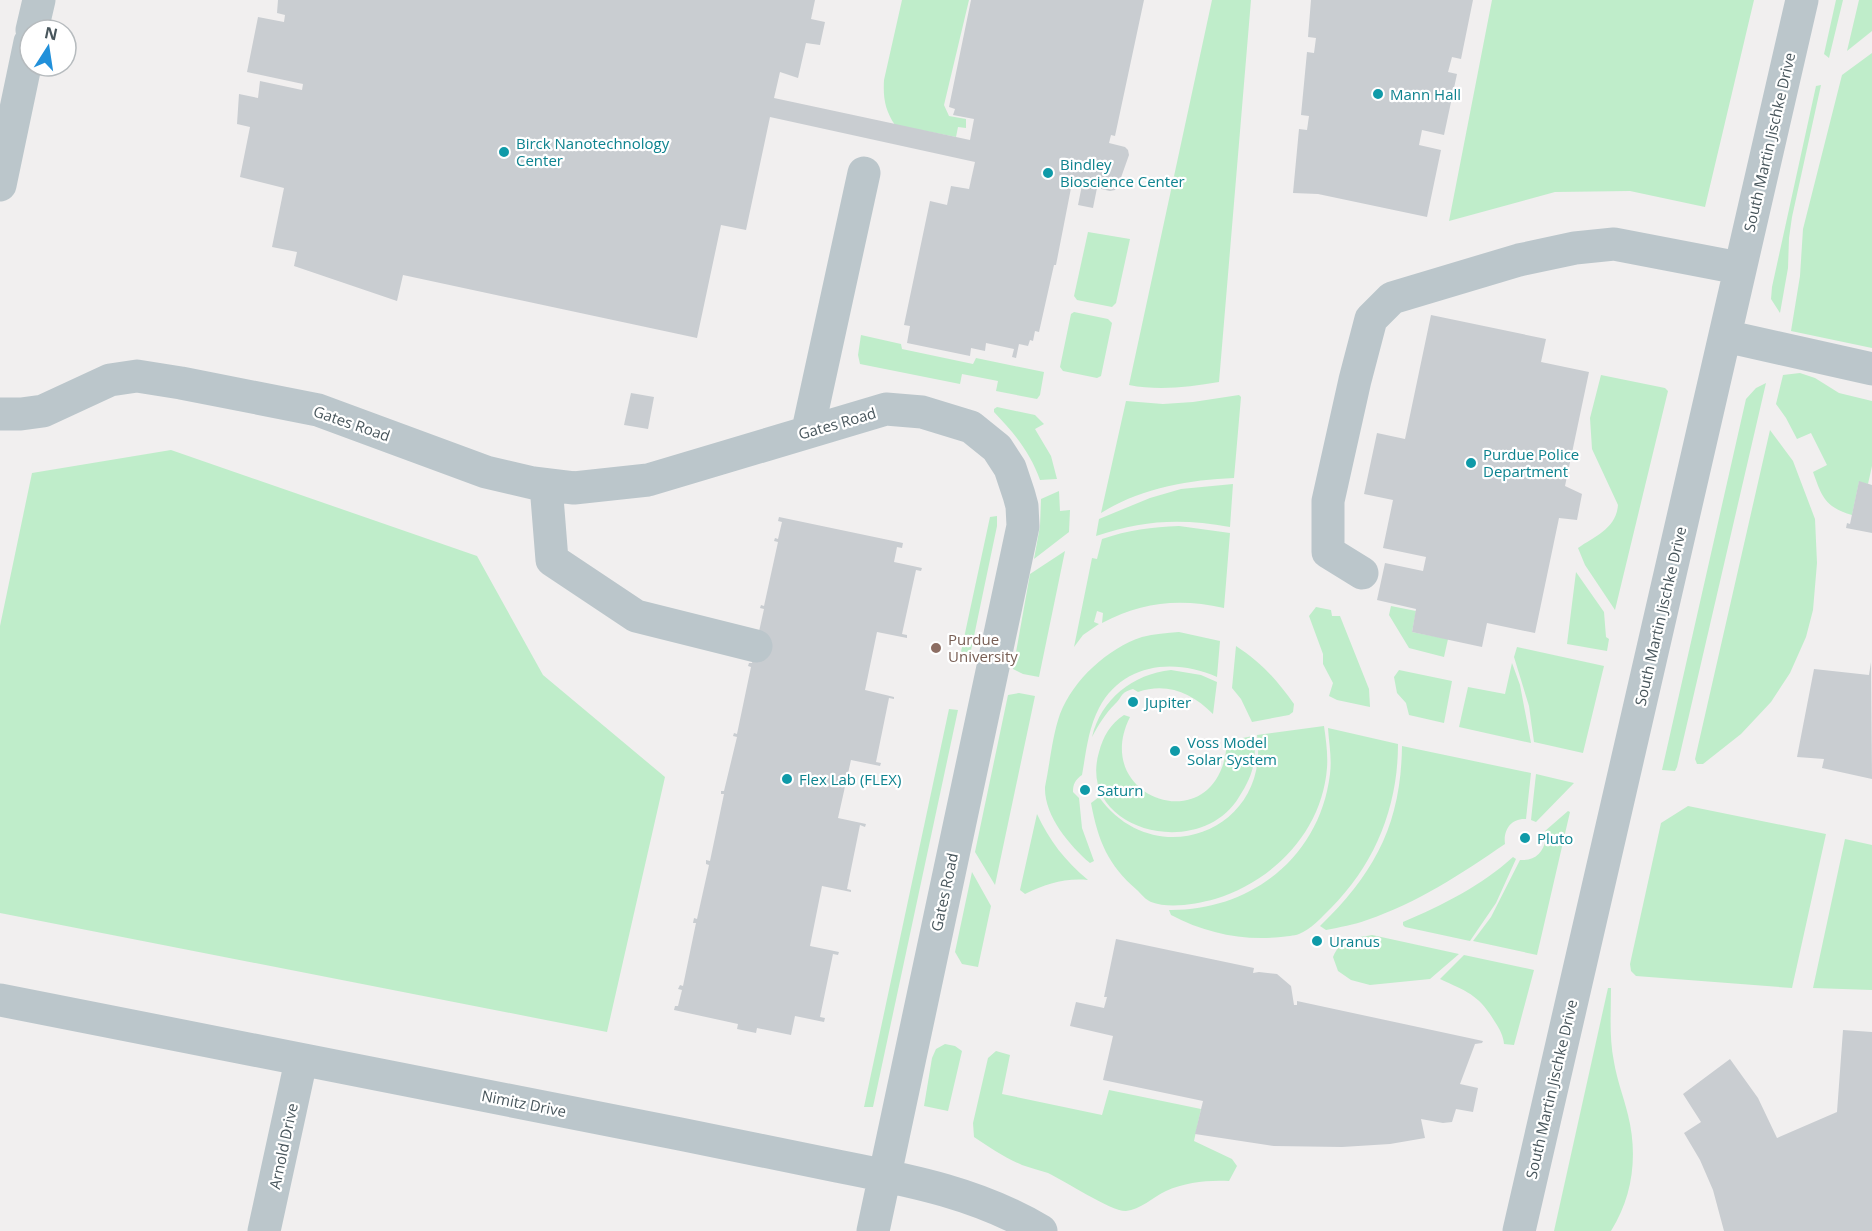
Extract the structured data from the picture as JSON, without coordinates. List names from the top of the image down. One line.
{"streets":{"street":["South Martin Jischke Drive","Gates Road","Nimitz Drive","Arnold Drive"]},"crossings":[["Gates Road","Nimitz Drive"],["Nimitz Drive","Arnold Drive"]],"places":["Mann Hall","Birck Nanotechnology Center","Bindley Bioscience Center","Purdue Police Department","Purdue University","Jupiter","Voss Model Solar System","Flex Lab (FLEX)","Saturn","Pluto","Uranus"],"north":"top"}
